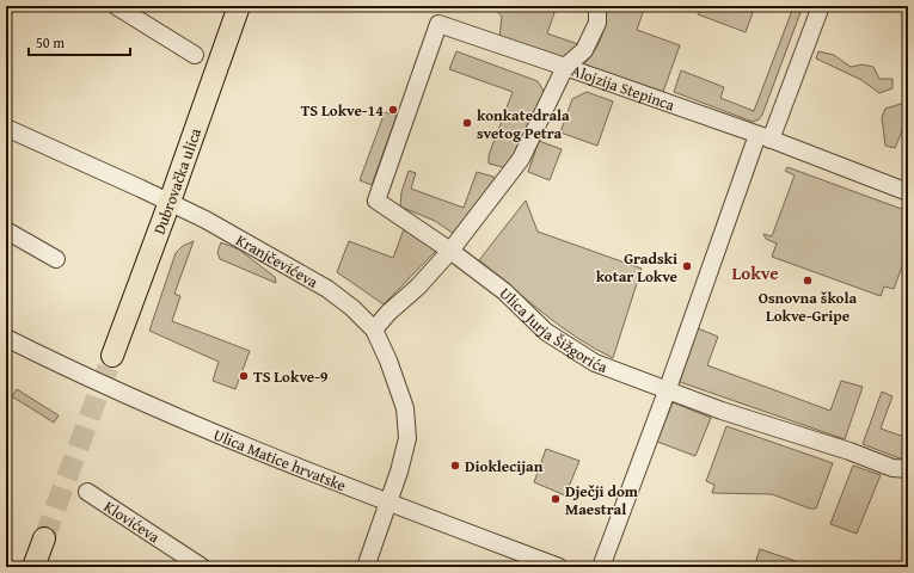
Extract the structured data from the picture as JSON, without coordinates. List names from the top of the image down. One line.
{"streets":{"main road":["Dubrovačka ulica"],"street":["Alojzija Stepinca","Kranjčevićeva","Ulica Jurja Šižgorića","Ulica Matice hrvatske","Klovićeva"]},"crossings":[["Alojzija Stepinca","Kranjčevićeva"],["Alojzija Stepinca","Ulica Jurja Šižgorića"],["Dubrovačka ulica","Kranjčevićeva"],["Kranjčevićeva","Ulica Matice hrvatske"]],"districts":["Lokve"],"places":["TS Lokve-14","konkatedrala svetog Petra","Gradski kotar Lokve","Osnovna škola Lokve-Gripe","TS Lokve-9","Dioklecijan","Dječji dom Maestral"],"scale_bar":"50 m"}
